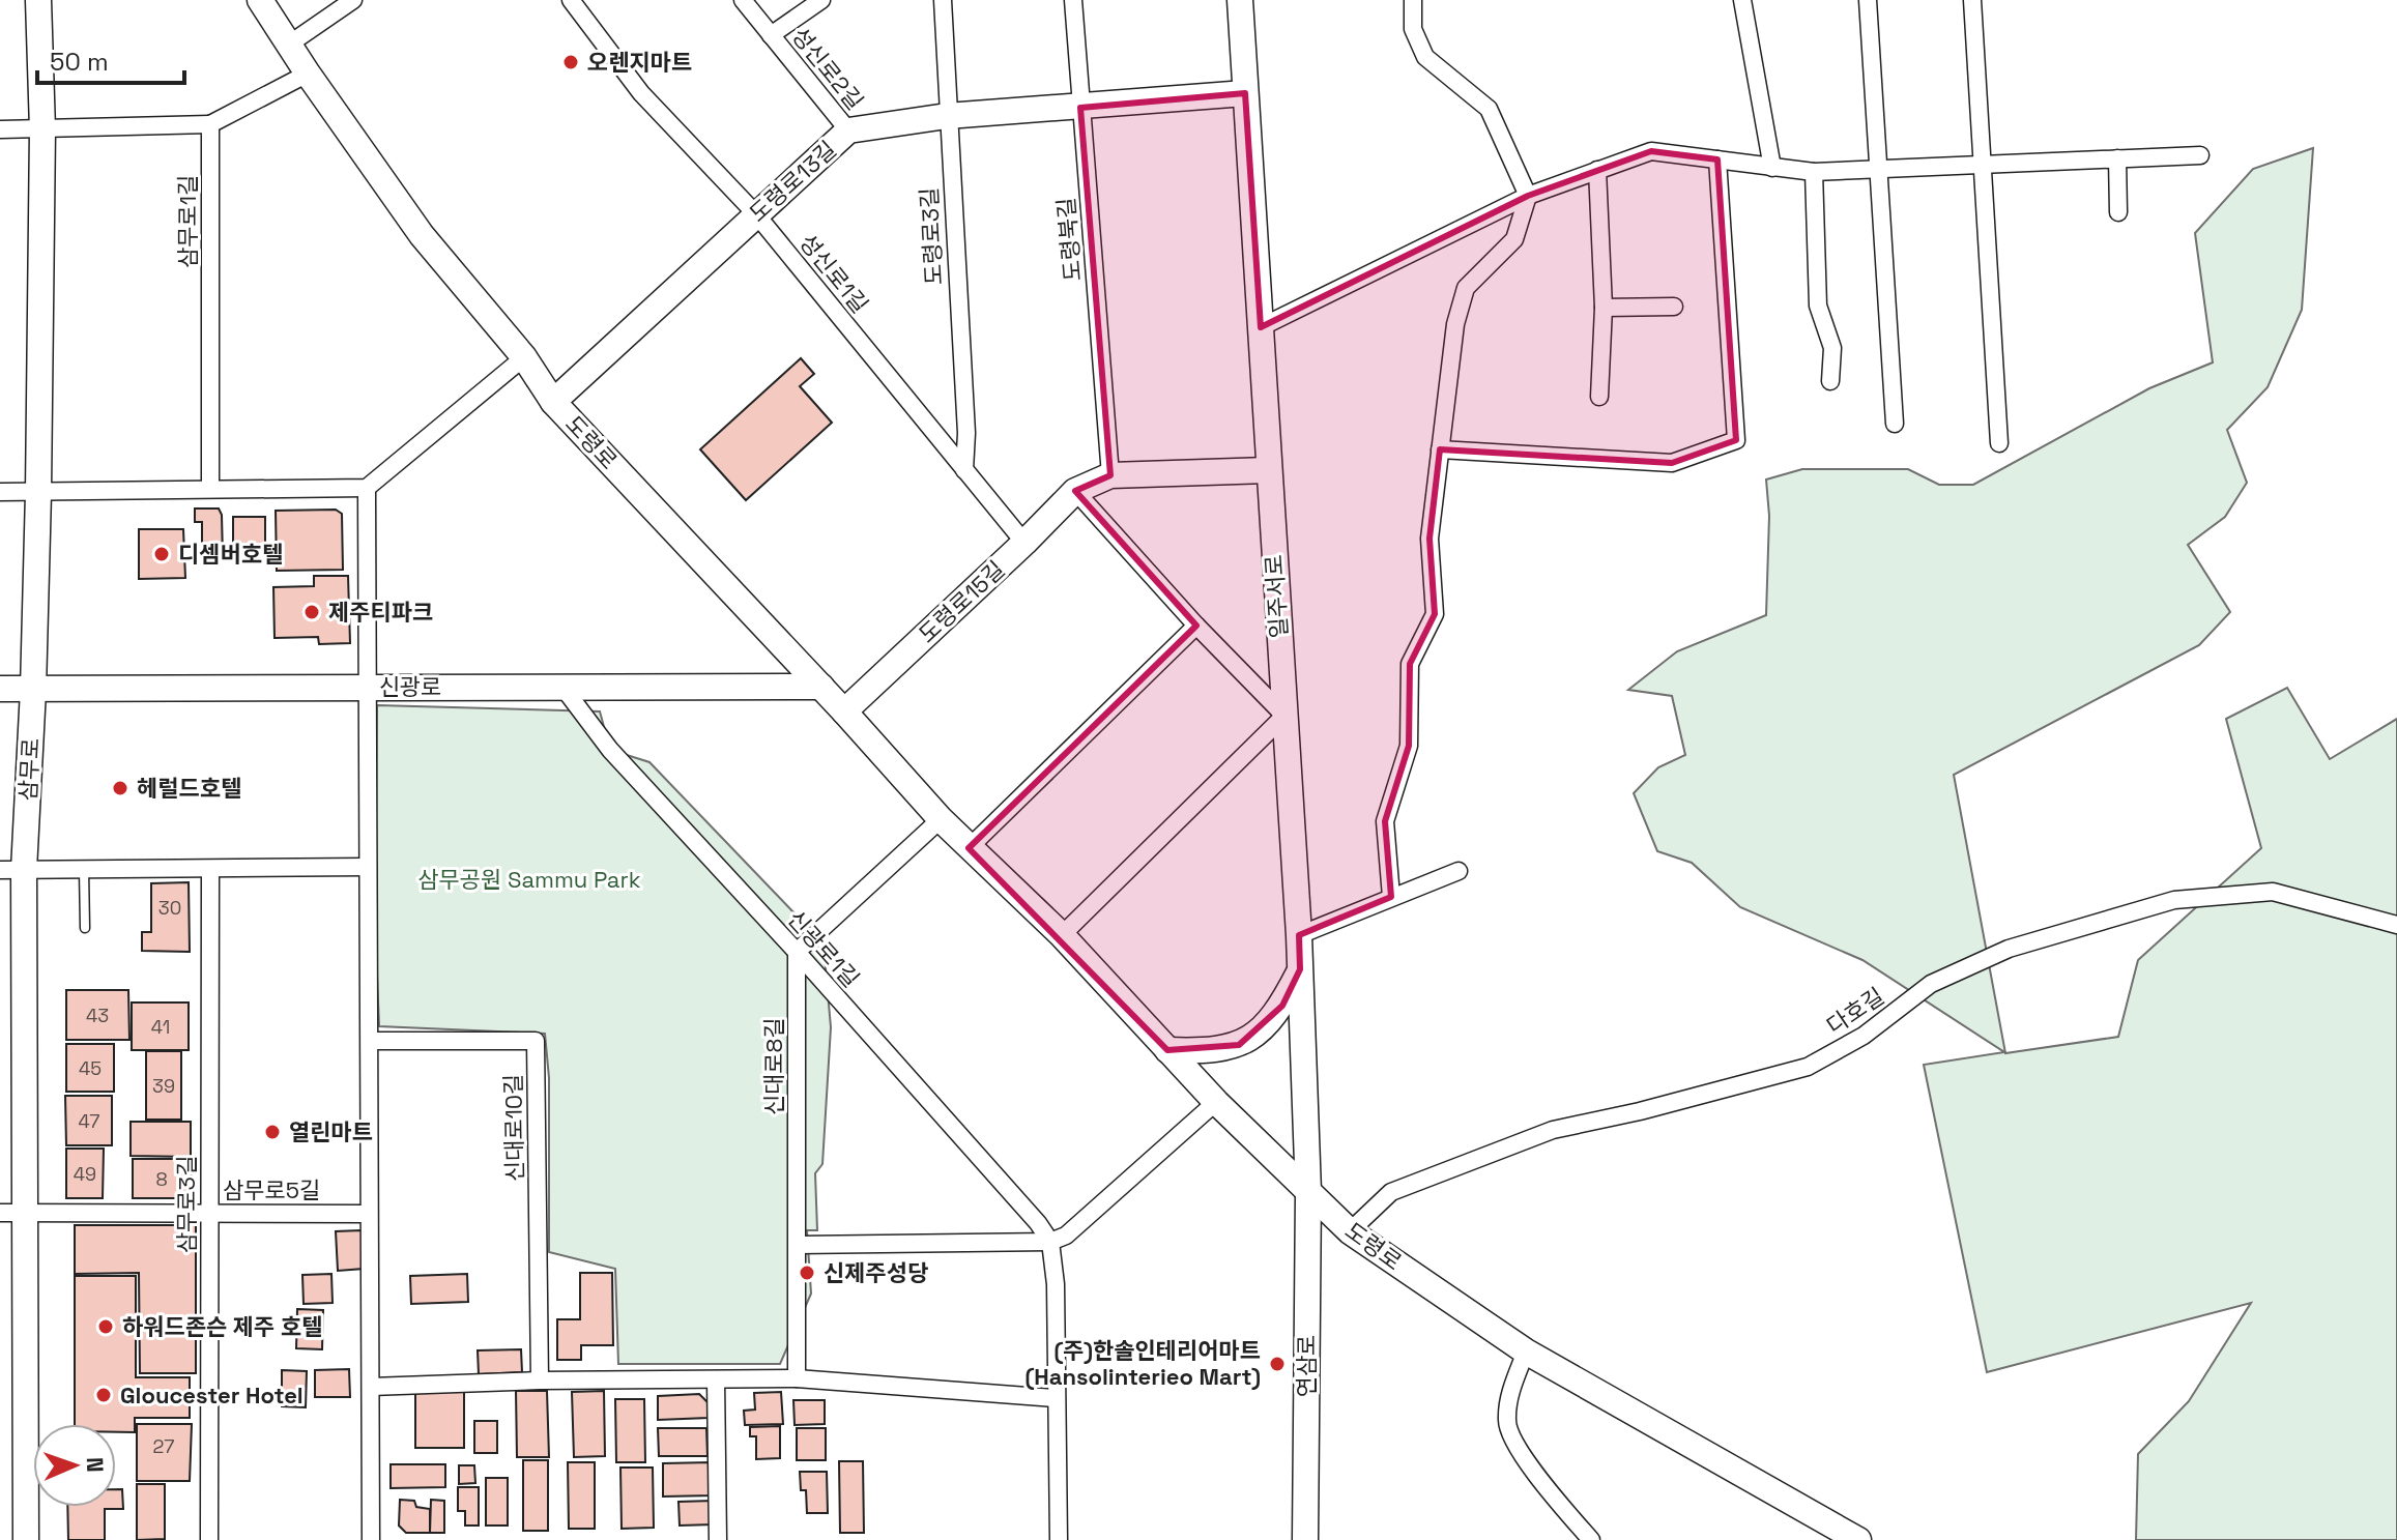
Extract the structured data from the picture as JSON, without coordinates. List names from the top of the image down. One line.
{"streets":{"main road":["도령로13길","도령로","일주서로","도령로15길","신광로","삼무로","연삼로"],"street":["성신로2길","삼무로1길","도령로3길","도령북길","성신로1길","신광로1길","다호길","신대로8길","신대로10길","삼무로5길","삼무로3길"]},"crossings":[["성신로2길","도령로13길"],["도령로13길","도령로3길"],["도령로13길","도령북길"],["도령로13길","성신로1길"],["도령로13길","도령로"],["도령로13길","일주서로"],["도령로3길","성신로1길"],["도령북길","도령로15길"],["성신로1길","도령로15길"],["도령로","일주서로"],["도령로","도령로15길"],["도령로","신광로"],["도령로","다호길"],["도령로","연삼로"],["일주서로","도령로15길"],["일주서로","연삼로"],["신광로","삼무로"],["신광로","신광로1길"],["삼무로","삼무로5길"],["신광로1길","신대로8길"],["삼무로5길","삼무로3길"]],"parks":["삼무공원 Sammu Park"],"places":["오렌지마트","디셈버호텔","제주티파크","헤럴드호텔","열린마트","신제주성당","하워드존슨 제주 호텔","(주)한솔인테리어마트 (Hansolinterieo Mart)","Gloucester Hotel"],"house_numbers":["30","43","41","45","39","47","49","8","27"],"scale_bar":"50 m","north":"right"}
